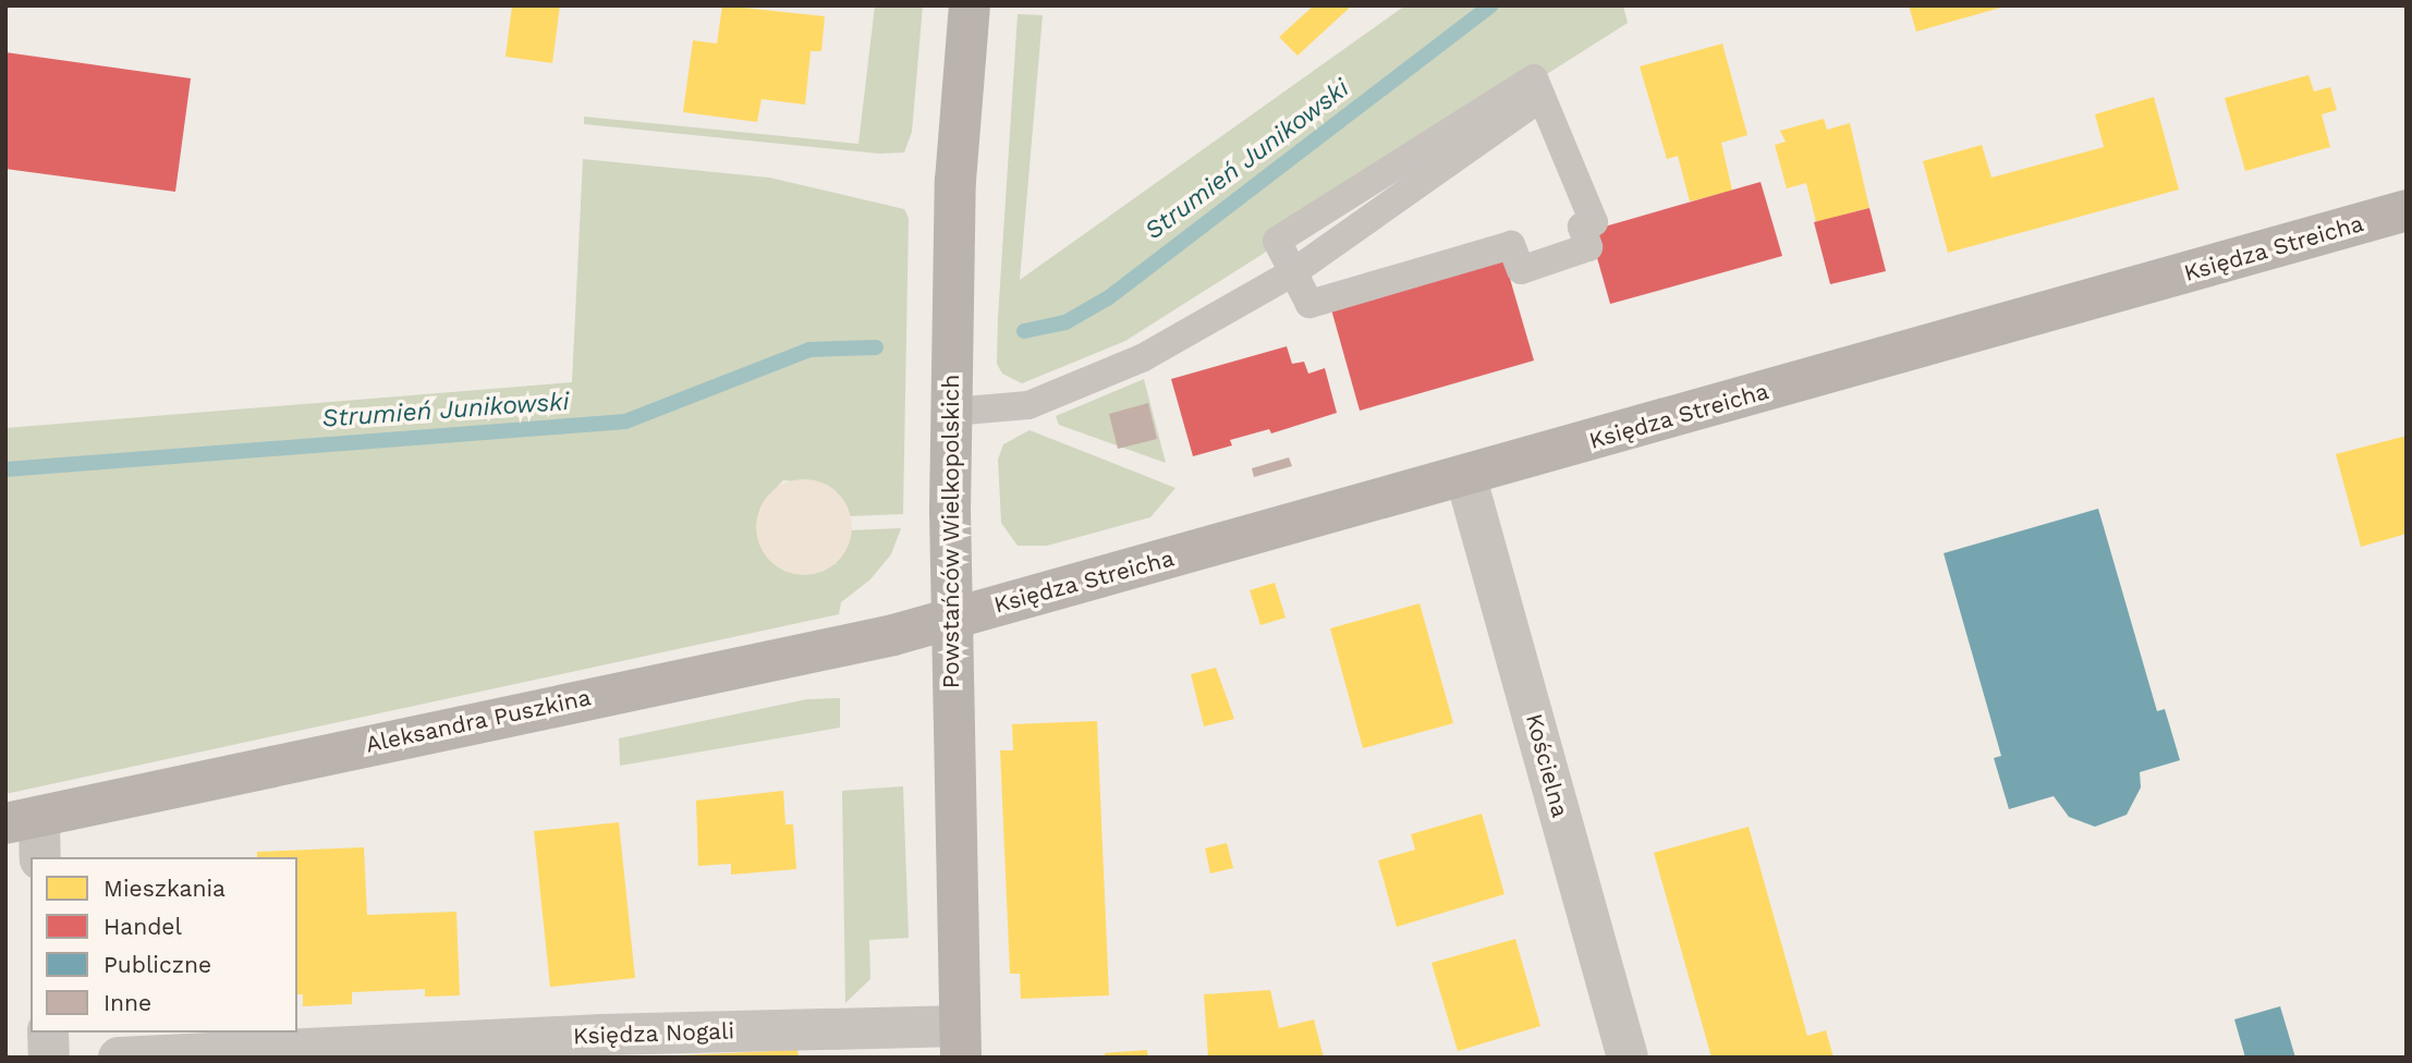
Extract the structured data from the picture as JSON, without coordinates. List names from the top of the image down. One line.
{"streets":{"street":["Księdza Streicha","Powstańców Wielkopolskich","Aleksandra Puszkina","Kościelna","Księdza Nogali"]},"crossings":[["Księdza Streicha","Powstańców Wielkopolskich"],["Księdza Streicha","Aleksandra Puszkina"],["Księdza Streicha","Kościelna"],["Powstańców Wielkopolskich","Aleksandra Puszkina"],["Powstańców Wielkopolskich","Księdza Nogali"]],"water":["Strumień Junikowski"],"legend":["Mieszkania","Handel","Publiczne","Inne"]}
